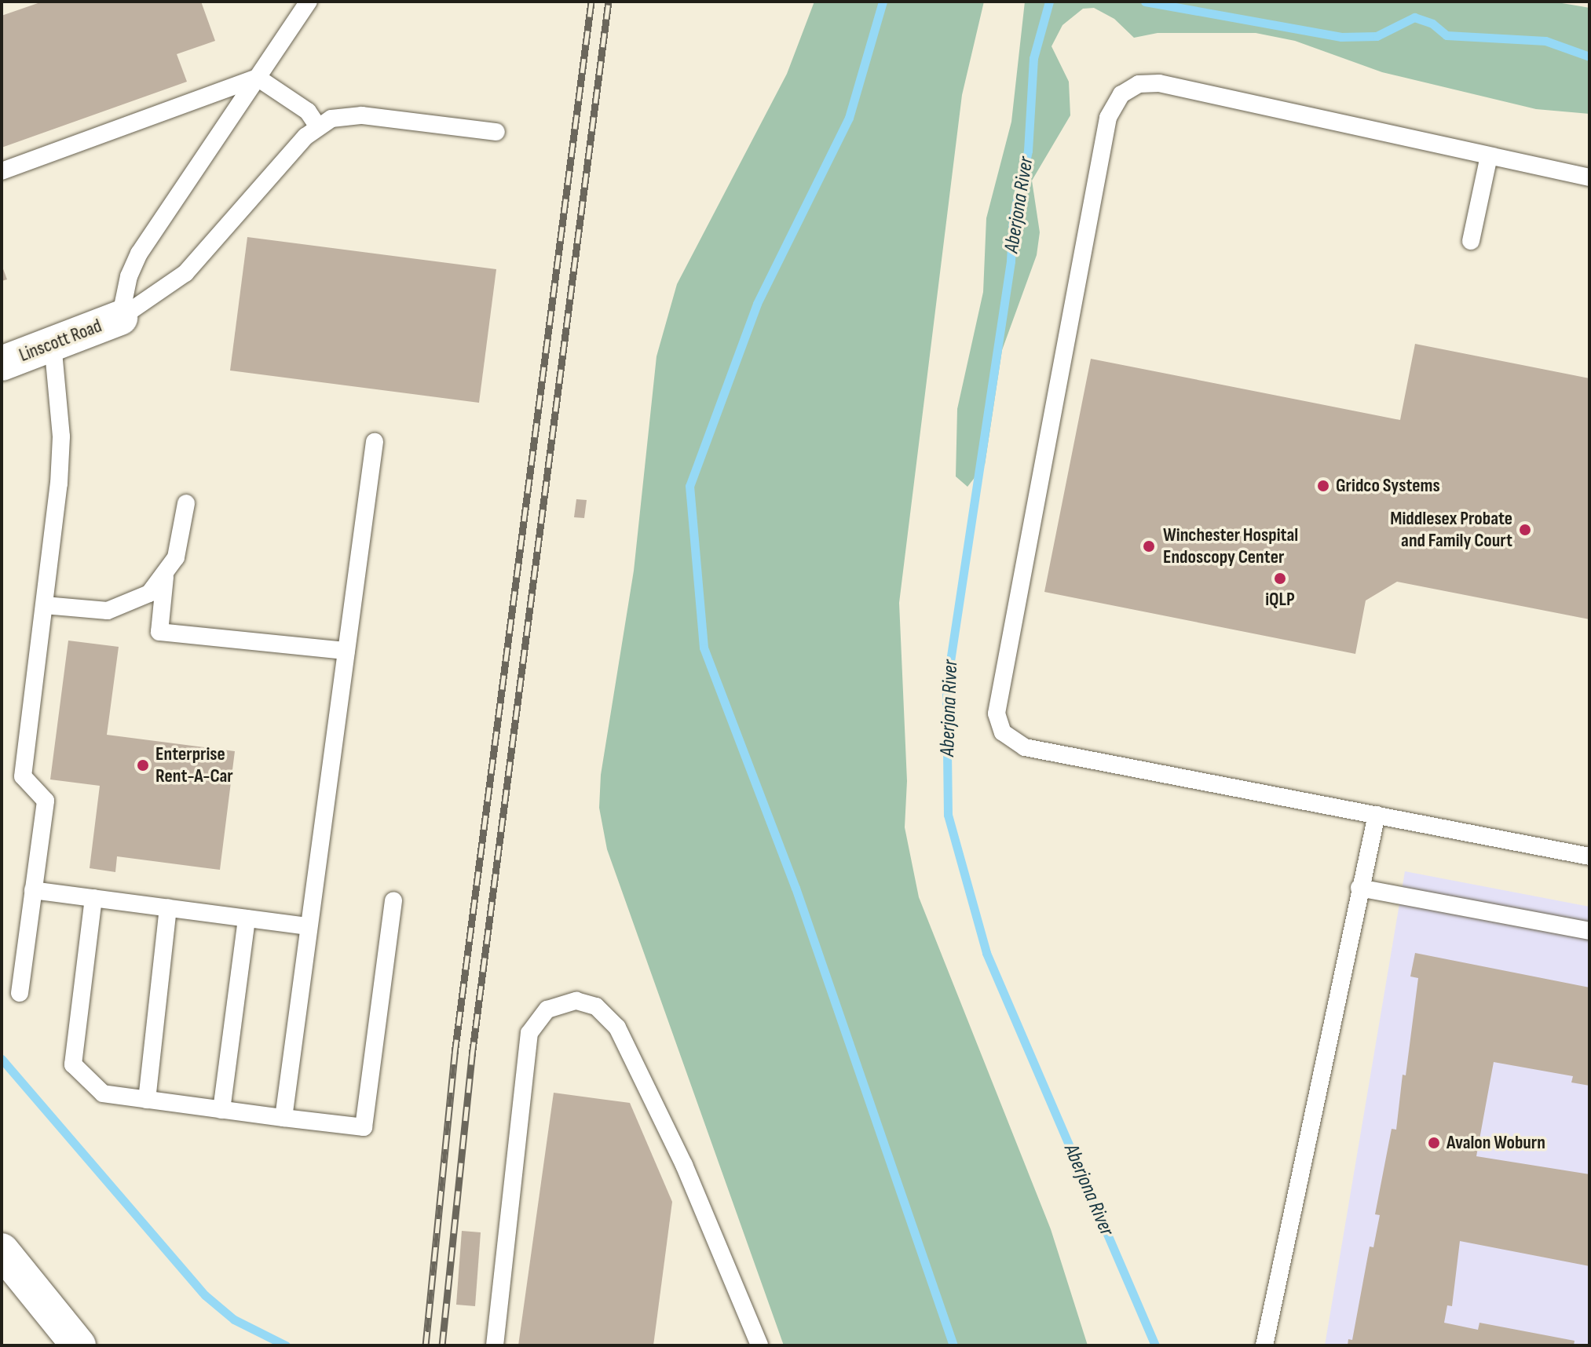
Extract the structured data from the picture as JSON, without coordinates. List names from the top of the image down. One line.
{"streets":{"street":["Linscott Road"]},"water":["Aberjona River"],"places":["Gridco Systems","Middlesex Probate and Family Court","Winchester Hospital Endoscopy Center","iQLP","Enterprise Rent-A-Car","Avalon Woburn"]}
